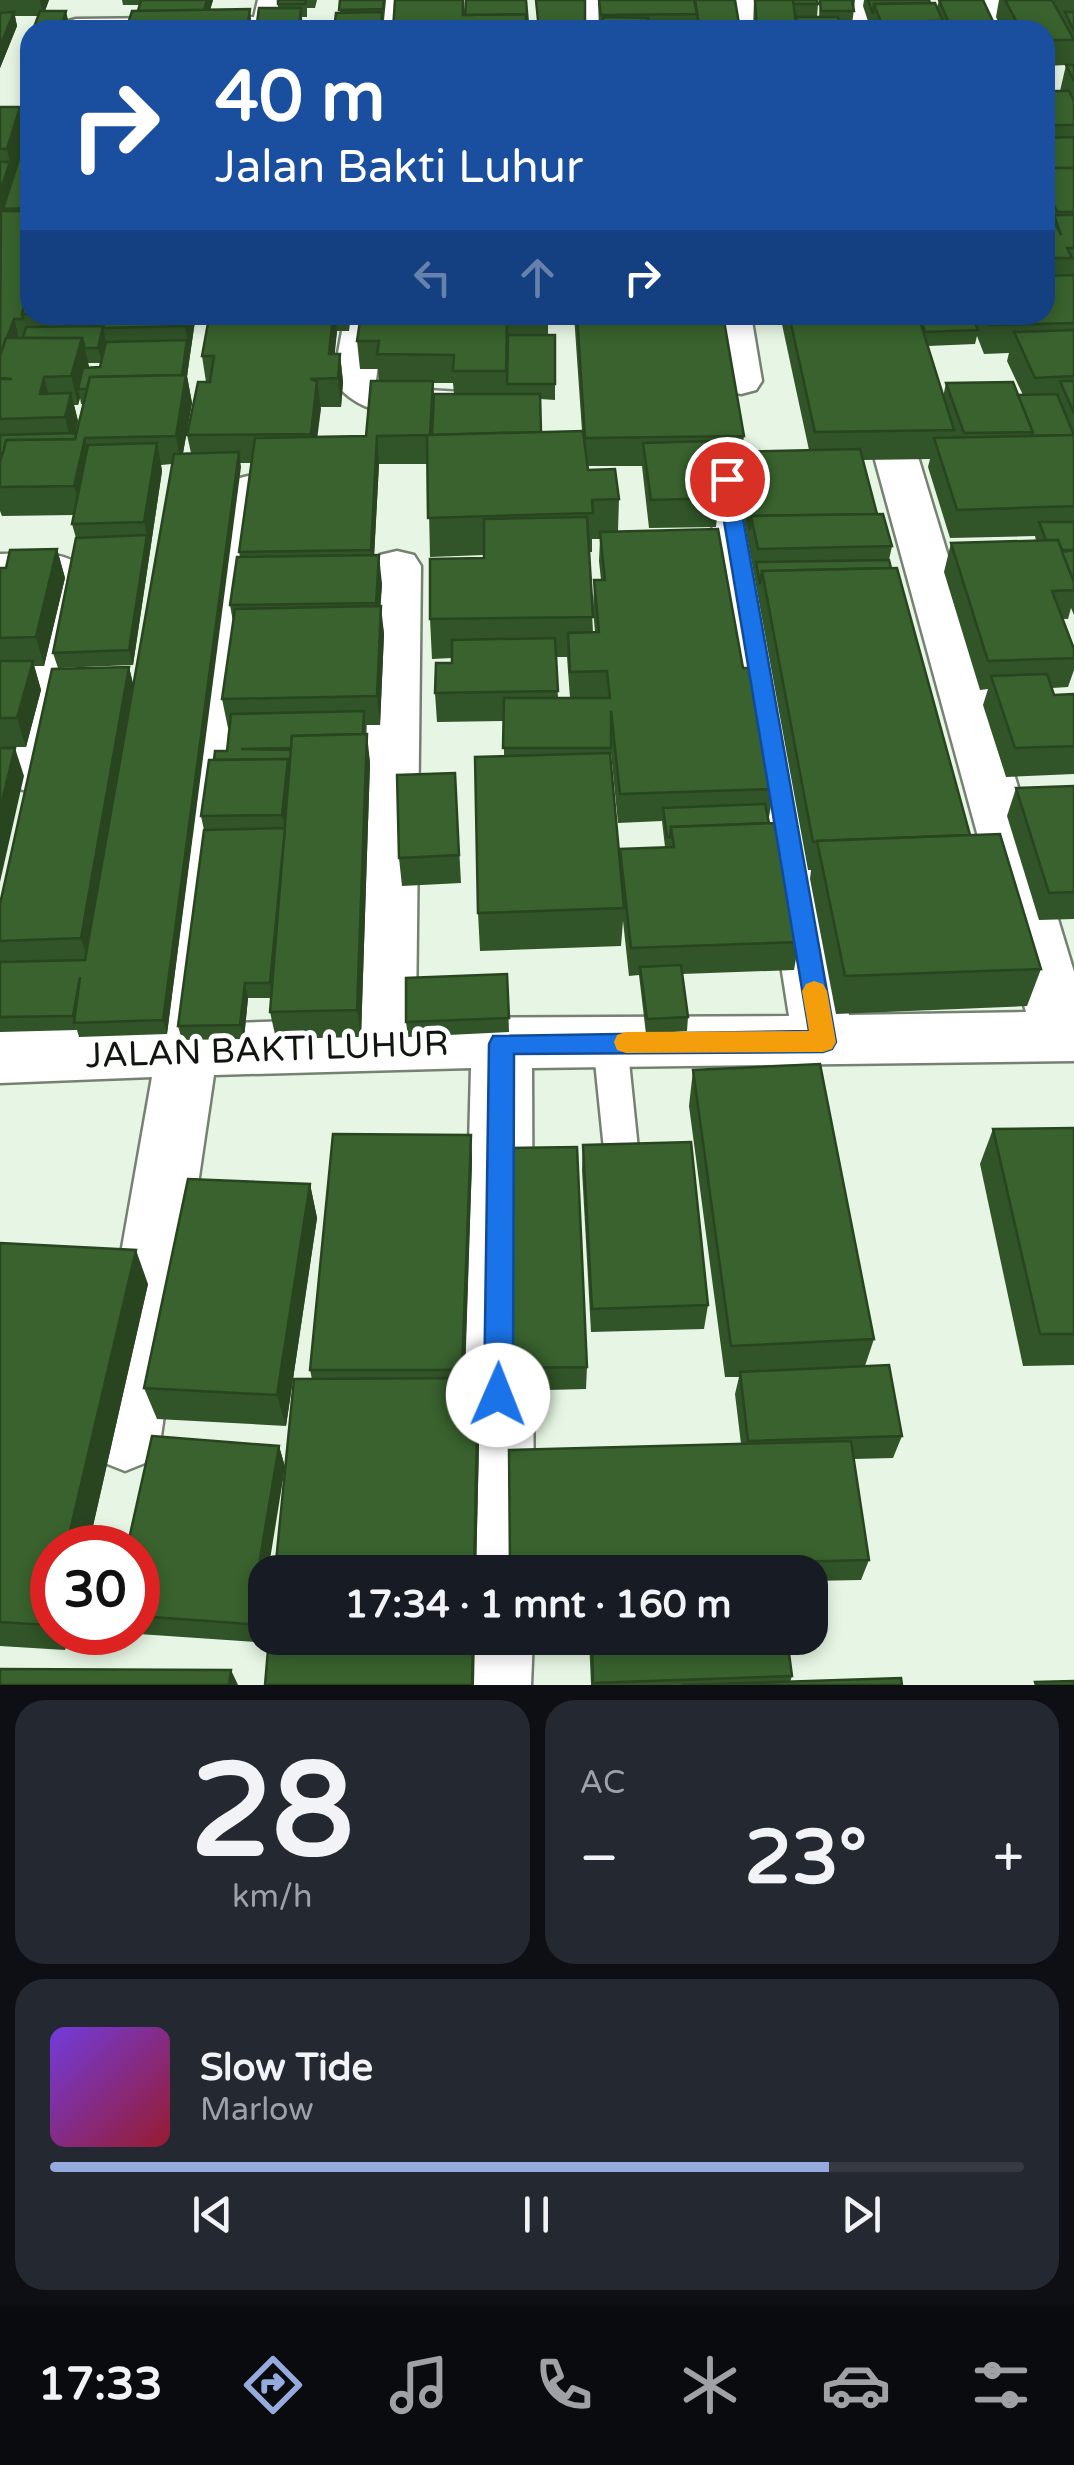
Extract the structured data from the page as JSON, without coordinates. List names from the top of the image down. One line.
{"streets":{"street":["JALAN BAKTI LUHUR"]},"page":{"turn":["40 m","Jalan Bakti Luhur"],"limit":"30","trip":"17:34 · 1 mnt · 160 m","tile":[["28","km/h"],"AC"],"heat":["−","23°","+"],"song":["Slow Tide","Marlow"],"tabs":"17:33"}}
